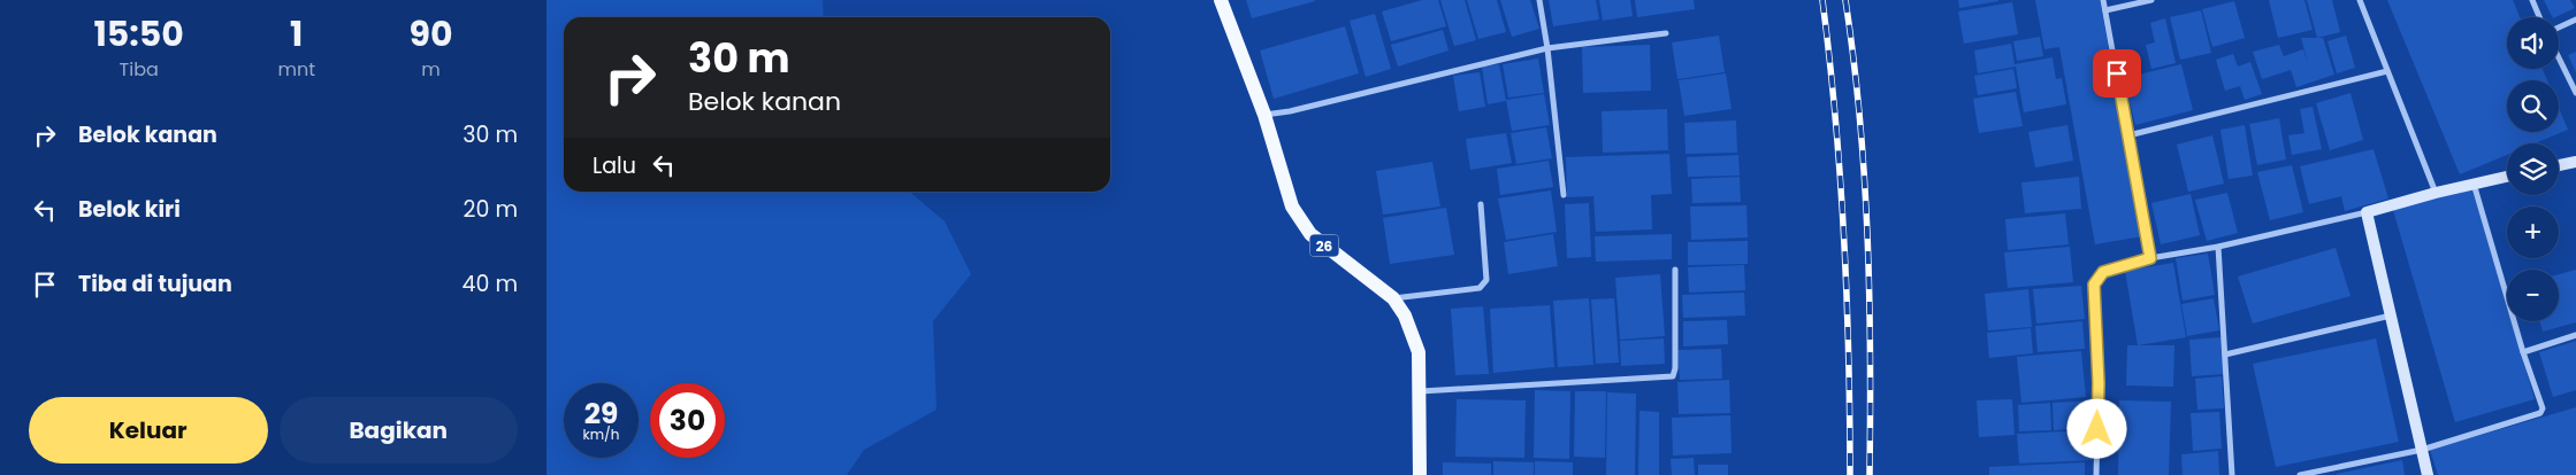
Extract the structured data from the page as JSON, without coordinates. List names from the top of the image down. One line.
{"streets":{"main road":["26"]},"page":{"eta":["15:50","Tiba","1","mnt","90","m"],"map_buttons":["+","−"],"turn":["30 m","Belok kanan"],"list":[{"name":"Belok kanan","value":"30 m"},{"name":"Belok kiri","value":"20 m"},{"name":"Tiba di tujuan","value":"40 m"}],"then":"Lalu","speed":"29 km/h","limit":"30","buttons":["Keluar","Bagikan"]}}
